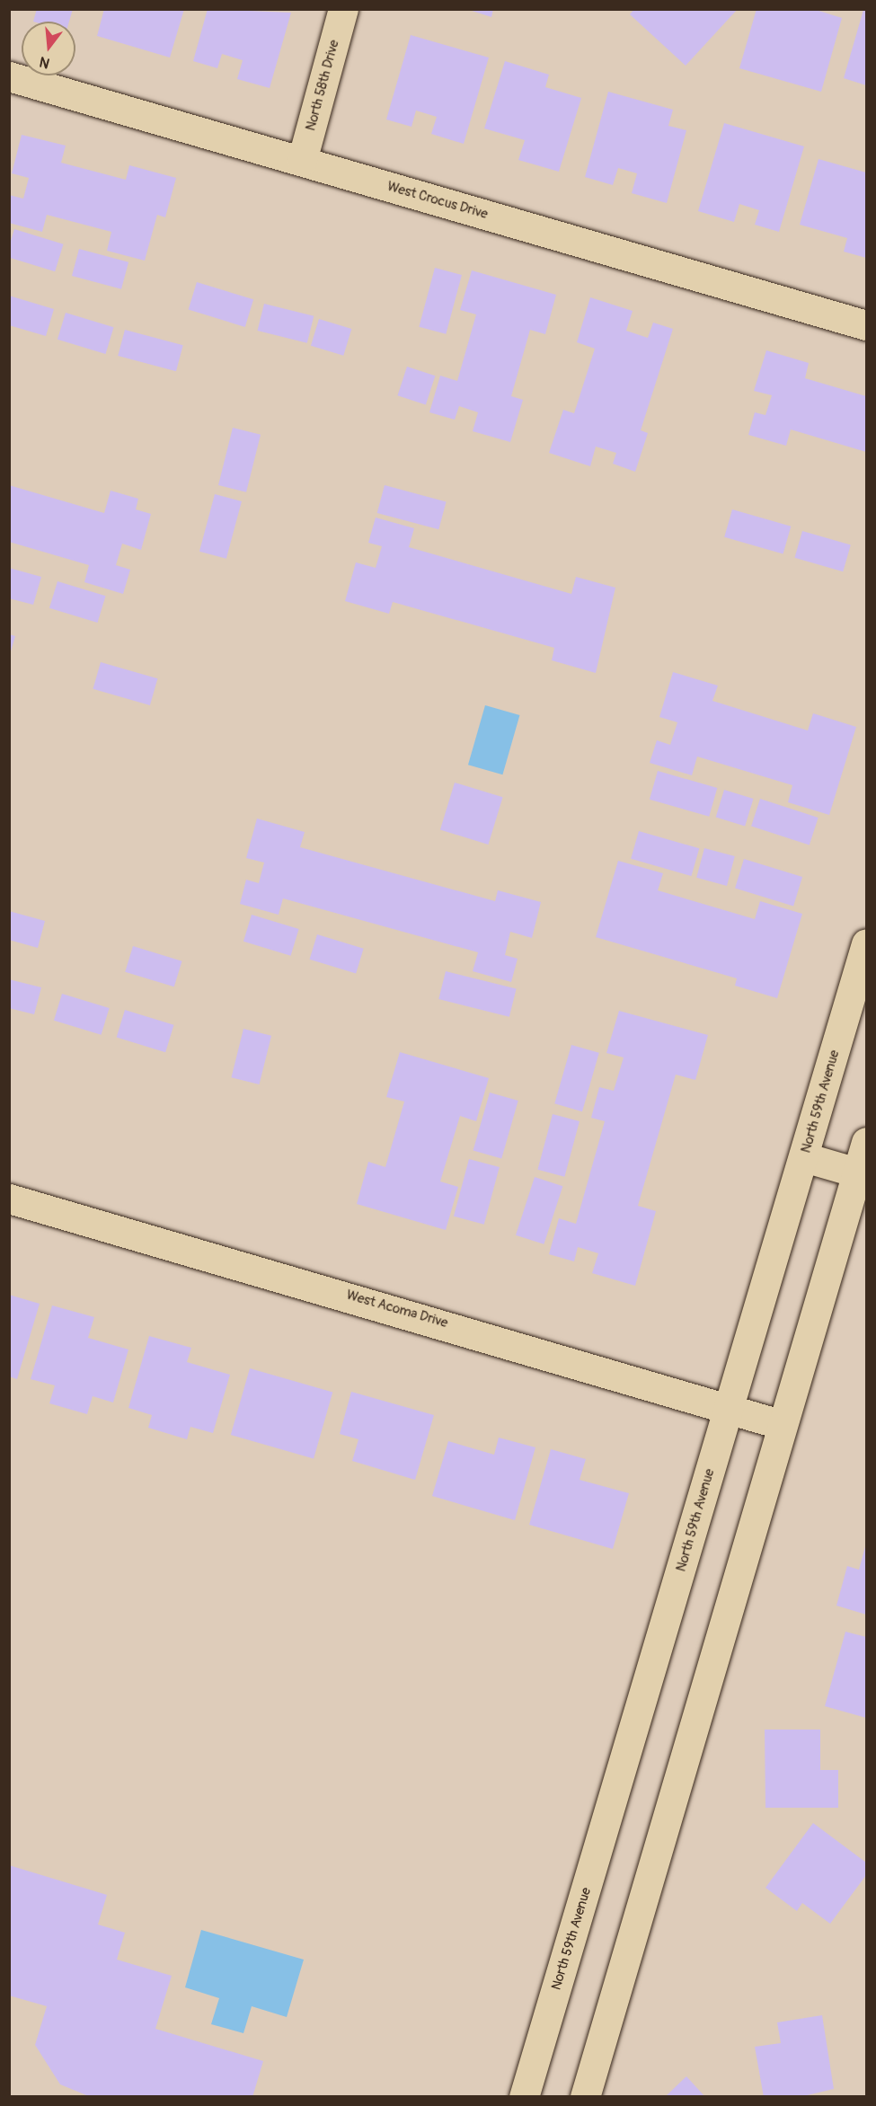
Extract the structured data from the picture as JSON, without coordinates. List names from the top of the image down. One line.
{"streets":{"main road":["North 58th Drive","West Crocus Drive","North 59th Avenue","West Acoma Drive"]},"crossings":[["North 58th Drive","West Crocus Drive"],["North 59th Avenue","West Acoma Drive"]],"north":"bottom"}
